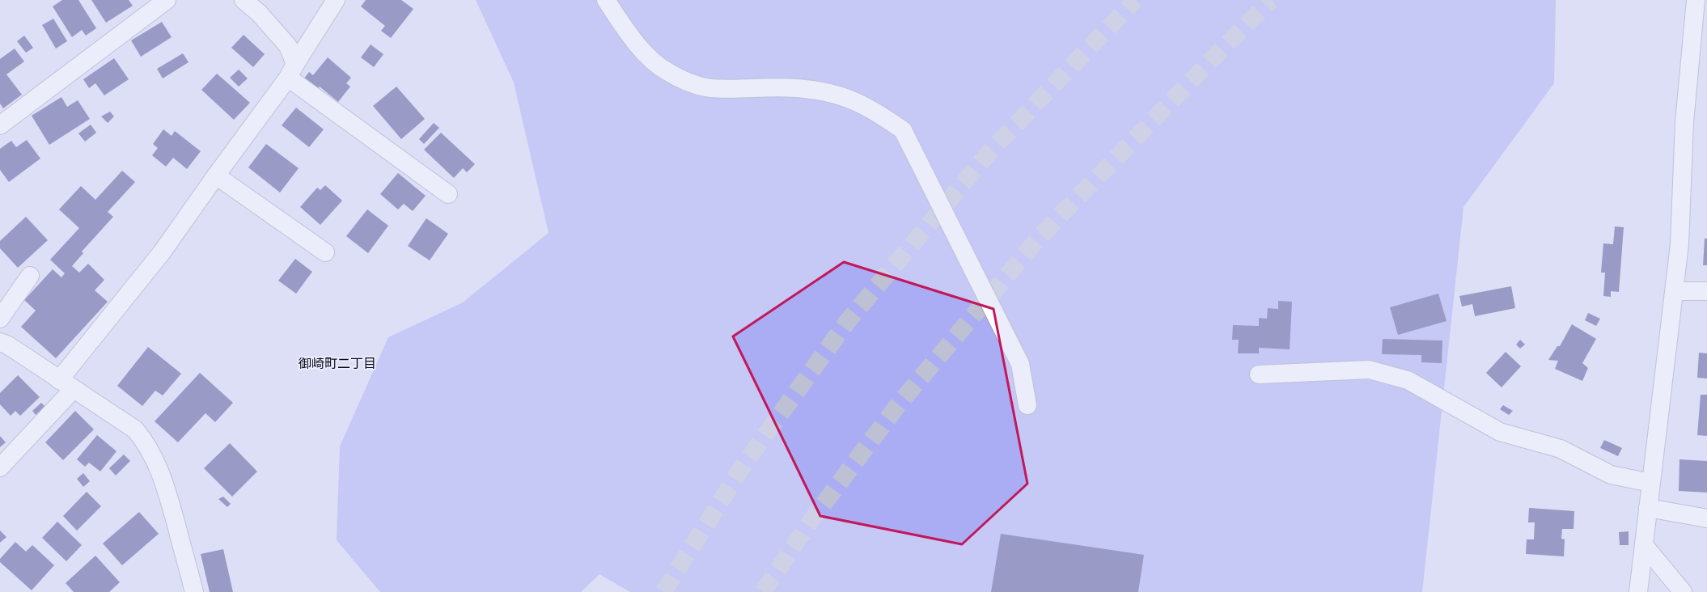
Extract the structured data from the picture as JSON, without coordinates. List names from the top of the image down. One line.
{"districts":["御崎町二丁目"]}
